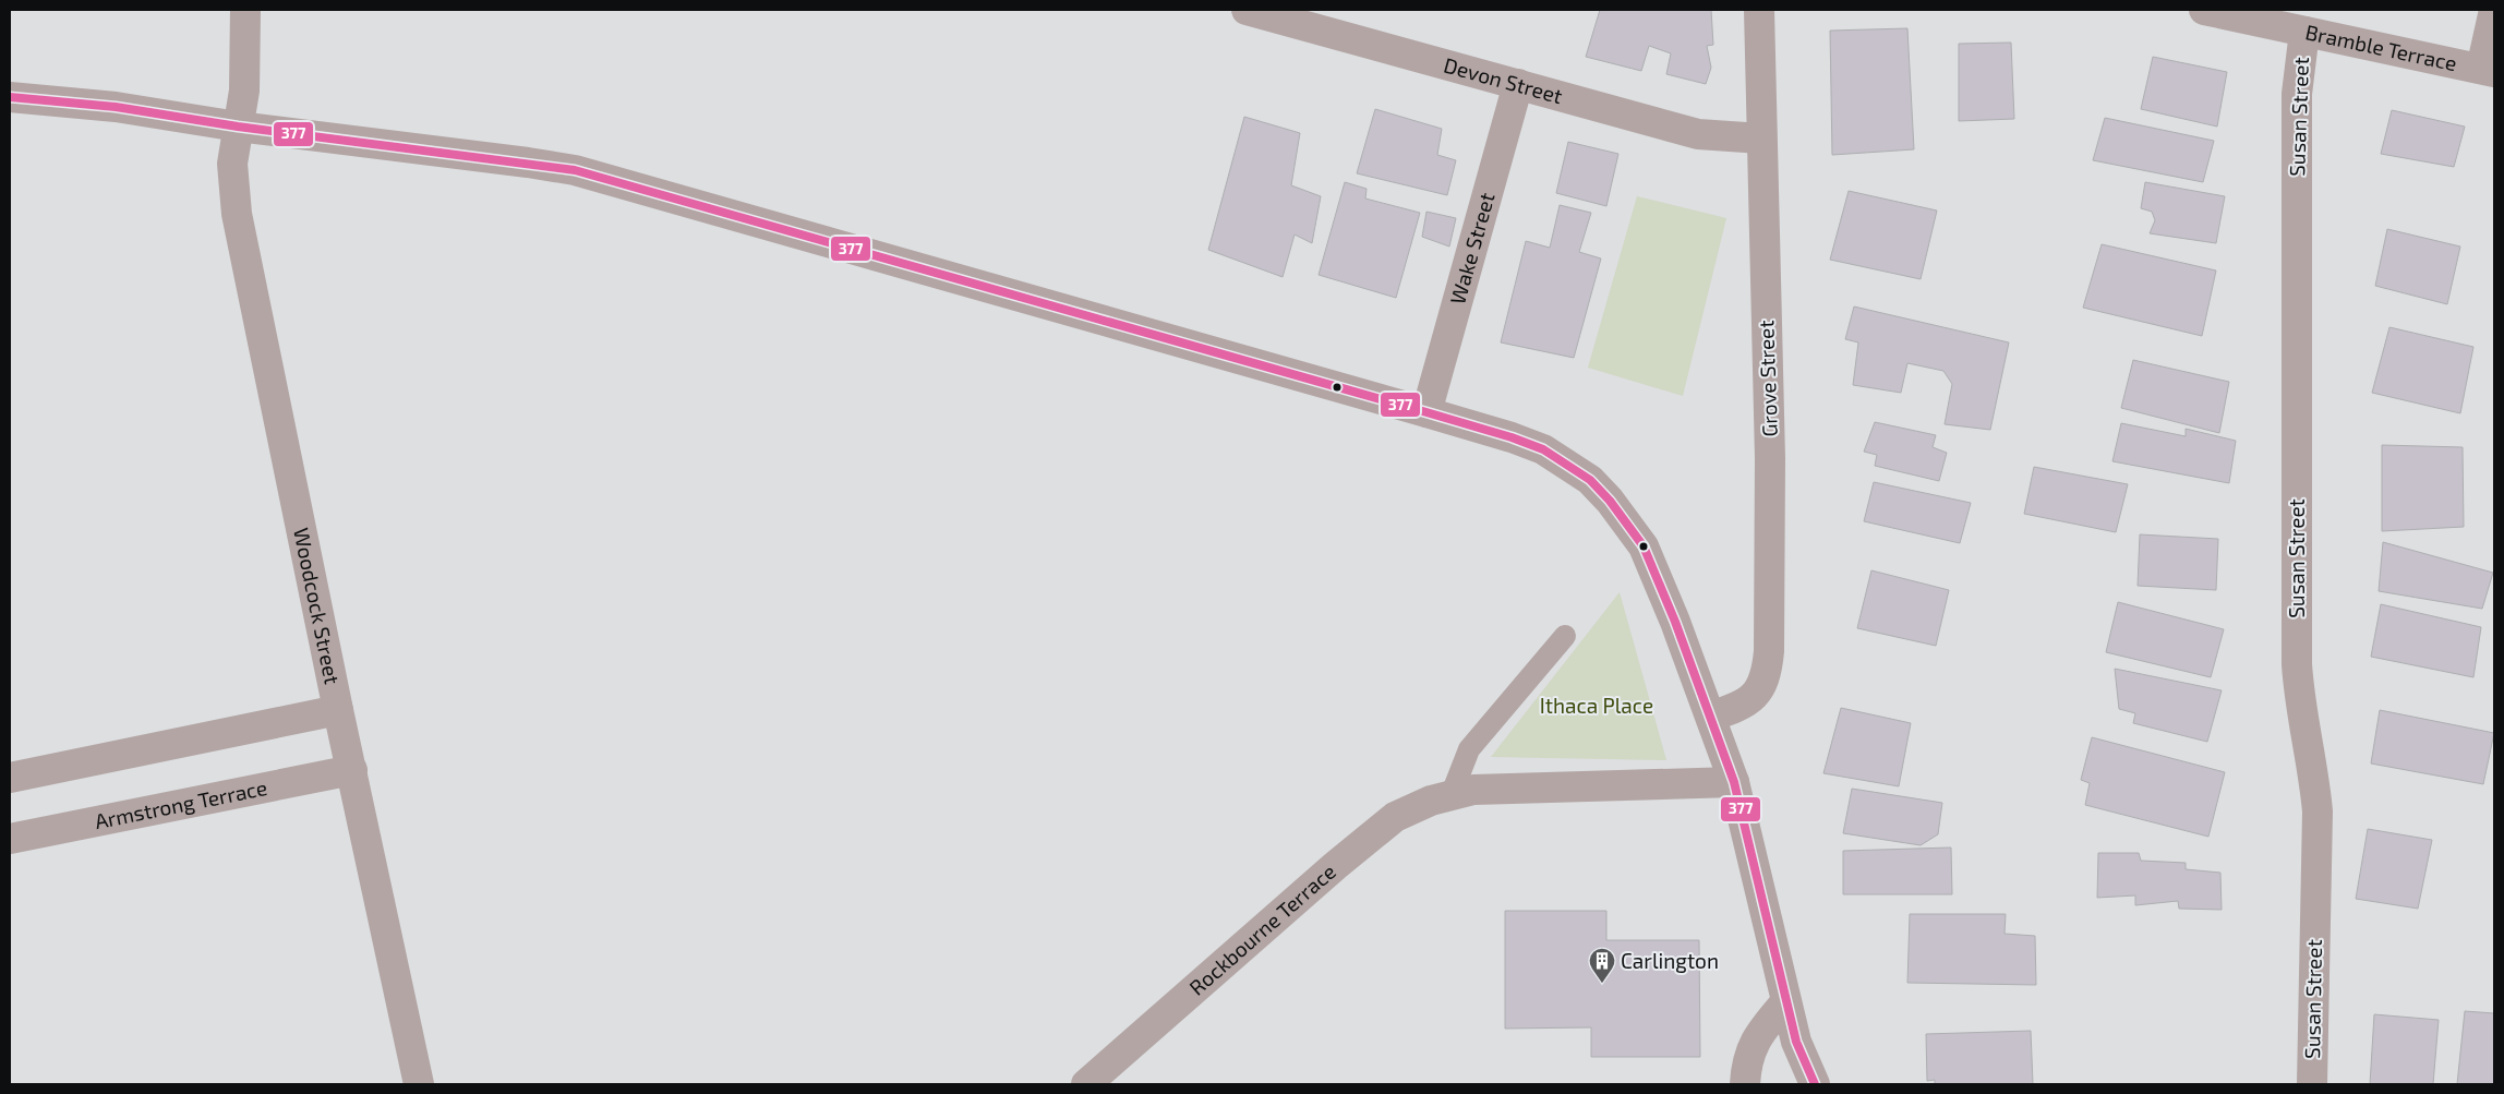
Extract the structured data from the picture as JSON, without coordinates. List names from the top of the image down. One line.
{"streets":{"street":["Bramble Terrace","Devon Street","Susan Street","Wake Street","Grove Street","Woodcock Street","Armstrong Terrace","Rockbourne Terrace"]},"crossings":[["Bramble Terrace","Susan Street"],["Devon Street","Wake Street"],["Devon Street","Grove Street"],["Woodcock Street","Armstrong Terrace"]],"parks":["Ithaca Place"],"places":{"building":["Carlington"]},"lines":["transit line 377"]}
